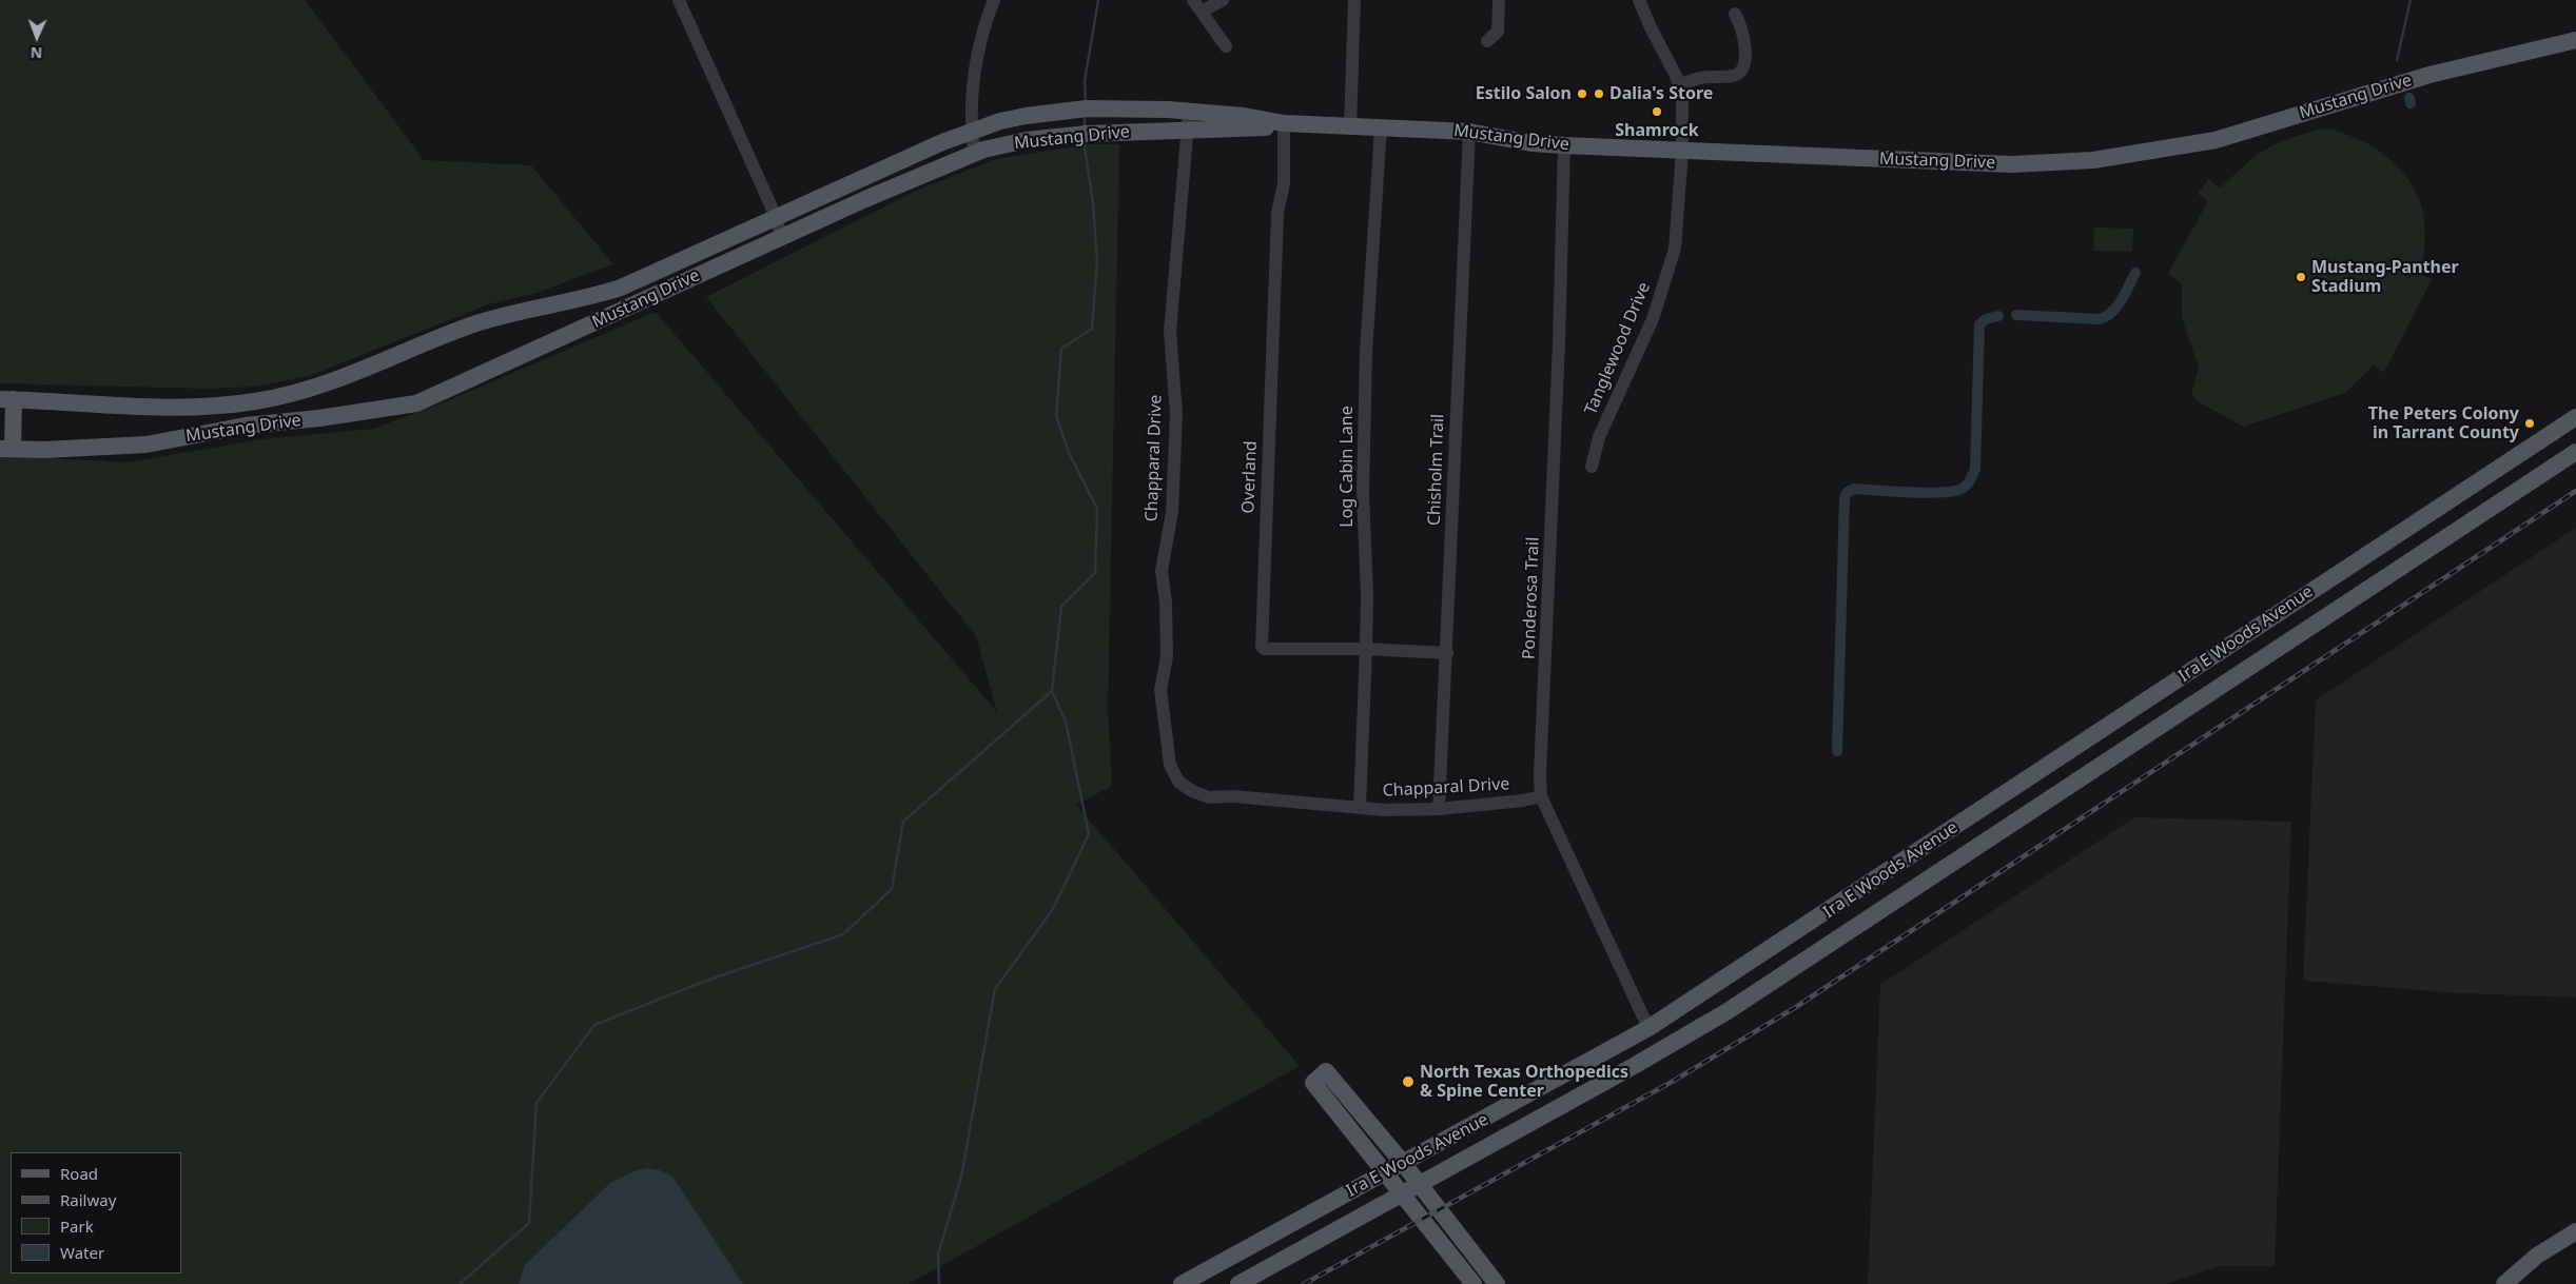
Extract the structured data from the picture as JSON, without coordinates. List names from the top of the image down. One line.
{"streets":{"main road":["Mustang Drive","Ira E Woods Avenue"],"street":["Tanglewood Drive","Chapparal Drive","Log Cabin Lane","Chisholm Trail","Overland","Ponderosa Trail"]},"crossings":[["Mustang Drive","Tanglewood Drive"],["Mustang Drive","Chapparal Drive"],["Mustang Drive","Log Cabin Lane"],["Mustang Drive","Chisholm Trail"],["Mustang Drive","Overland"],["Mustang Drive","Ponderosa Trail"],["Chapparal Drive","Log Cabin Lane"],["Chapparal Drive","Chisholm Trail"],["Chapparal Drive","Ponderosa Trail"],["Log Cabin Lane","Overland"],["Chisholm Trail","Overland"],["Ponderosa Trail","Ira E Woods Avenue"]],"places":["Estilo Salon","Dalia's Store","Shamrock","Mustang-Panther Stadium","The Peters Colony in Tarrant County","North Texas Orthopedics & Spine Center"],"legend":["Road","Railway","Park","Water"],"north":"bottom"}
